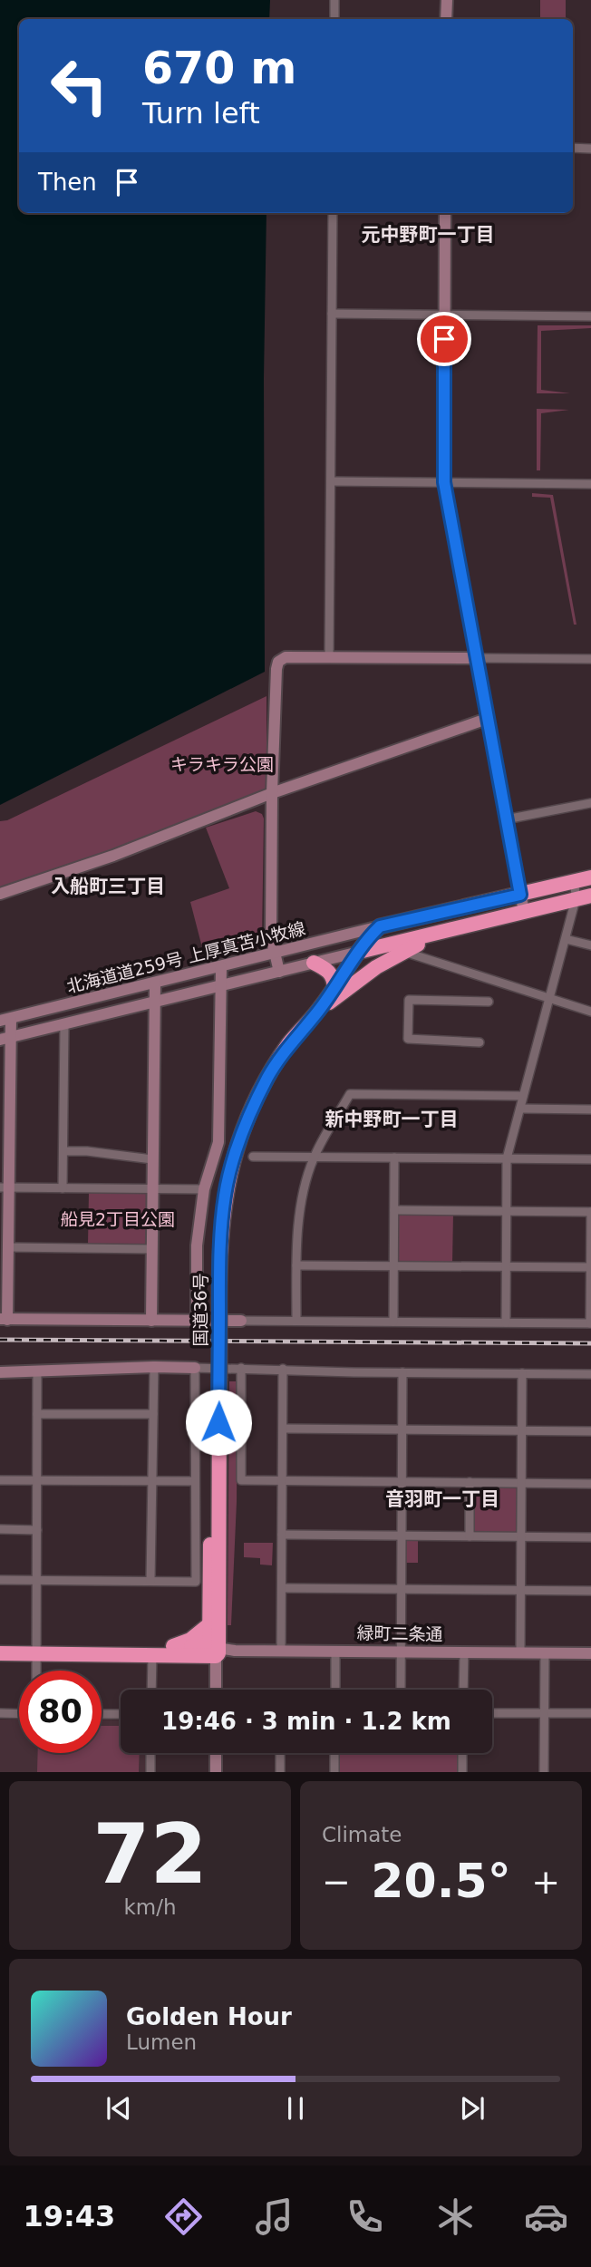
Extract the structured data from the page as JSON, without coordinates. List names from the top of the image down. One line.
{"streets":{"highway":["国道36号"],"street":["北海道道259号 上厚真苫小牧線","緑町二条通"]},"crossings":[["北海道道259号 上厚真苫小牧線","国道36号"],["国道36号","緑町二条通"]],"districts":["元中野町一丁目","入船町三丁目","新中野町一丁目","音羽町一丁目"],"parks":["キラキラ公園","船見2丁目公園"],"page":{"turn":["670 m","Turn left"],"then":"Then","limit":"80","trip":"19:46 · 3 min · 1.2 km","tile":[["72","km/h"],"Climate"],"heat":["−","20.5°","+"],"song":["Golden Hour","Lumen"],"tabs":"19:43"}}
